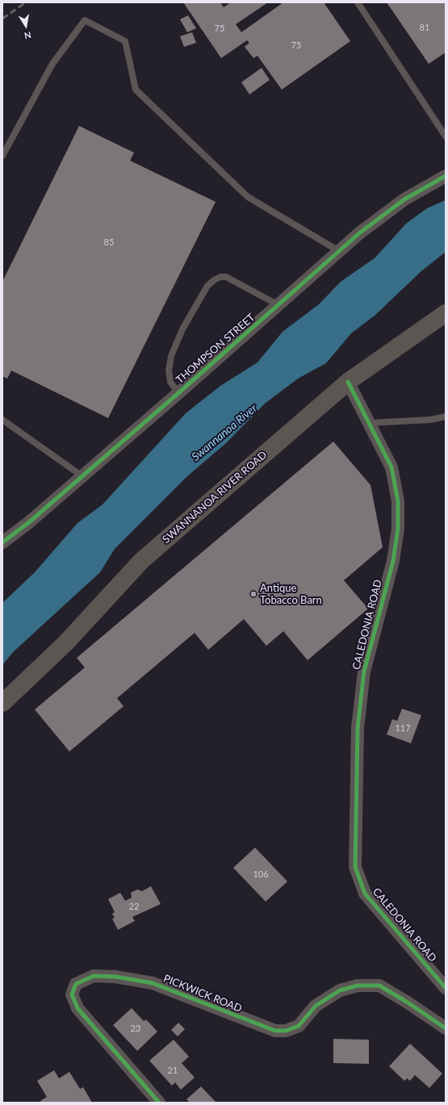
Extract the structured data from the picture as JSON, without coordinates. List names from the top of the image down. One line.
{"streets":{"main road":["SWANNANOA RIVER ROAD"],"street":["THOMPSON STREET","CALEDONIA ROAD","PICKWICK ROAD"]},"crossings":[["SWANNANOA RIVER ROAD","CALEDONIA ROAD"]],"water":["Swannanoa River"],"places":["Antique Tobacco Barn"],"house_numbers":["81","75","75","85","117","106","22","23","21"],"north":"bottom"}
